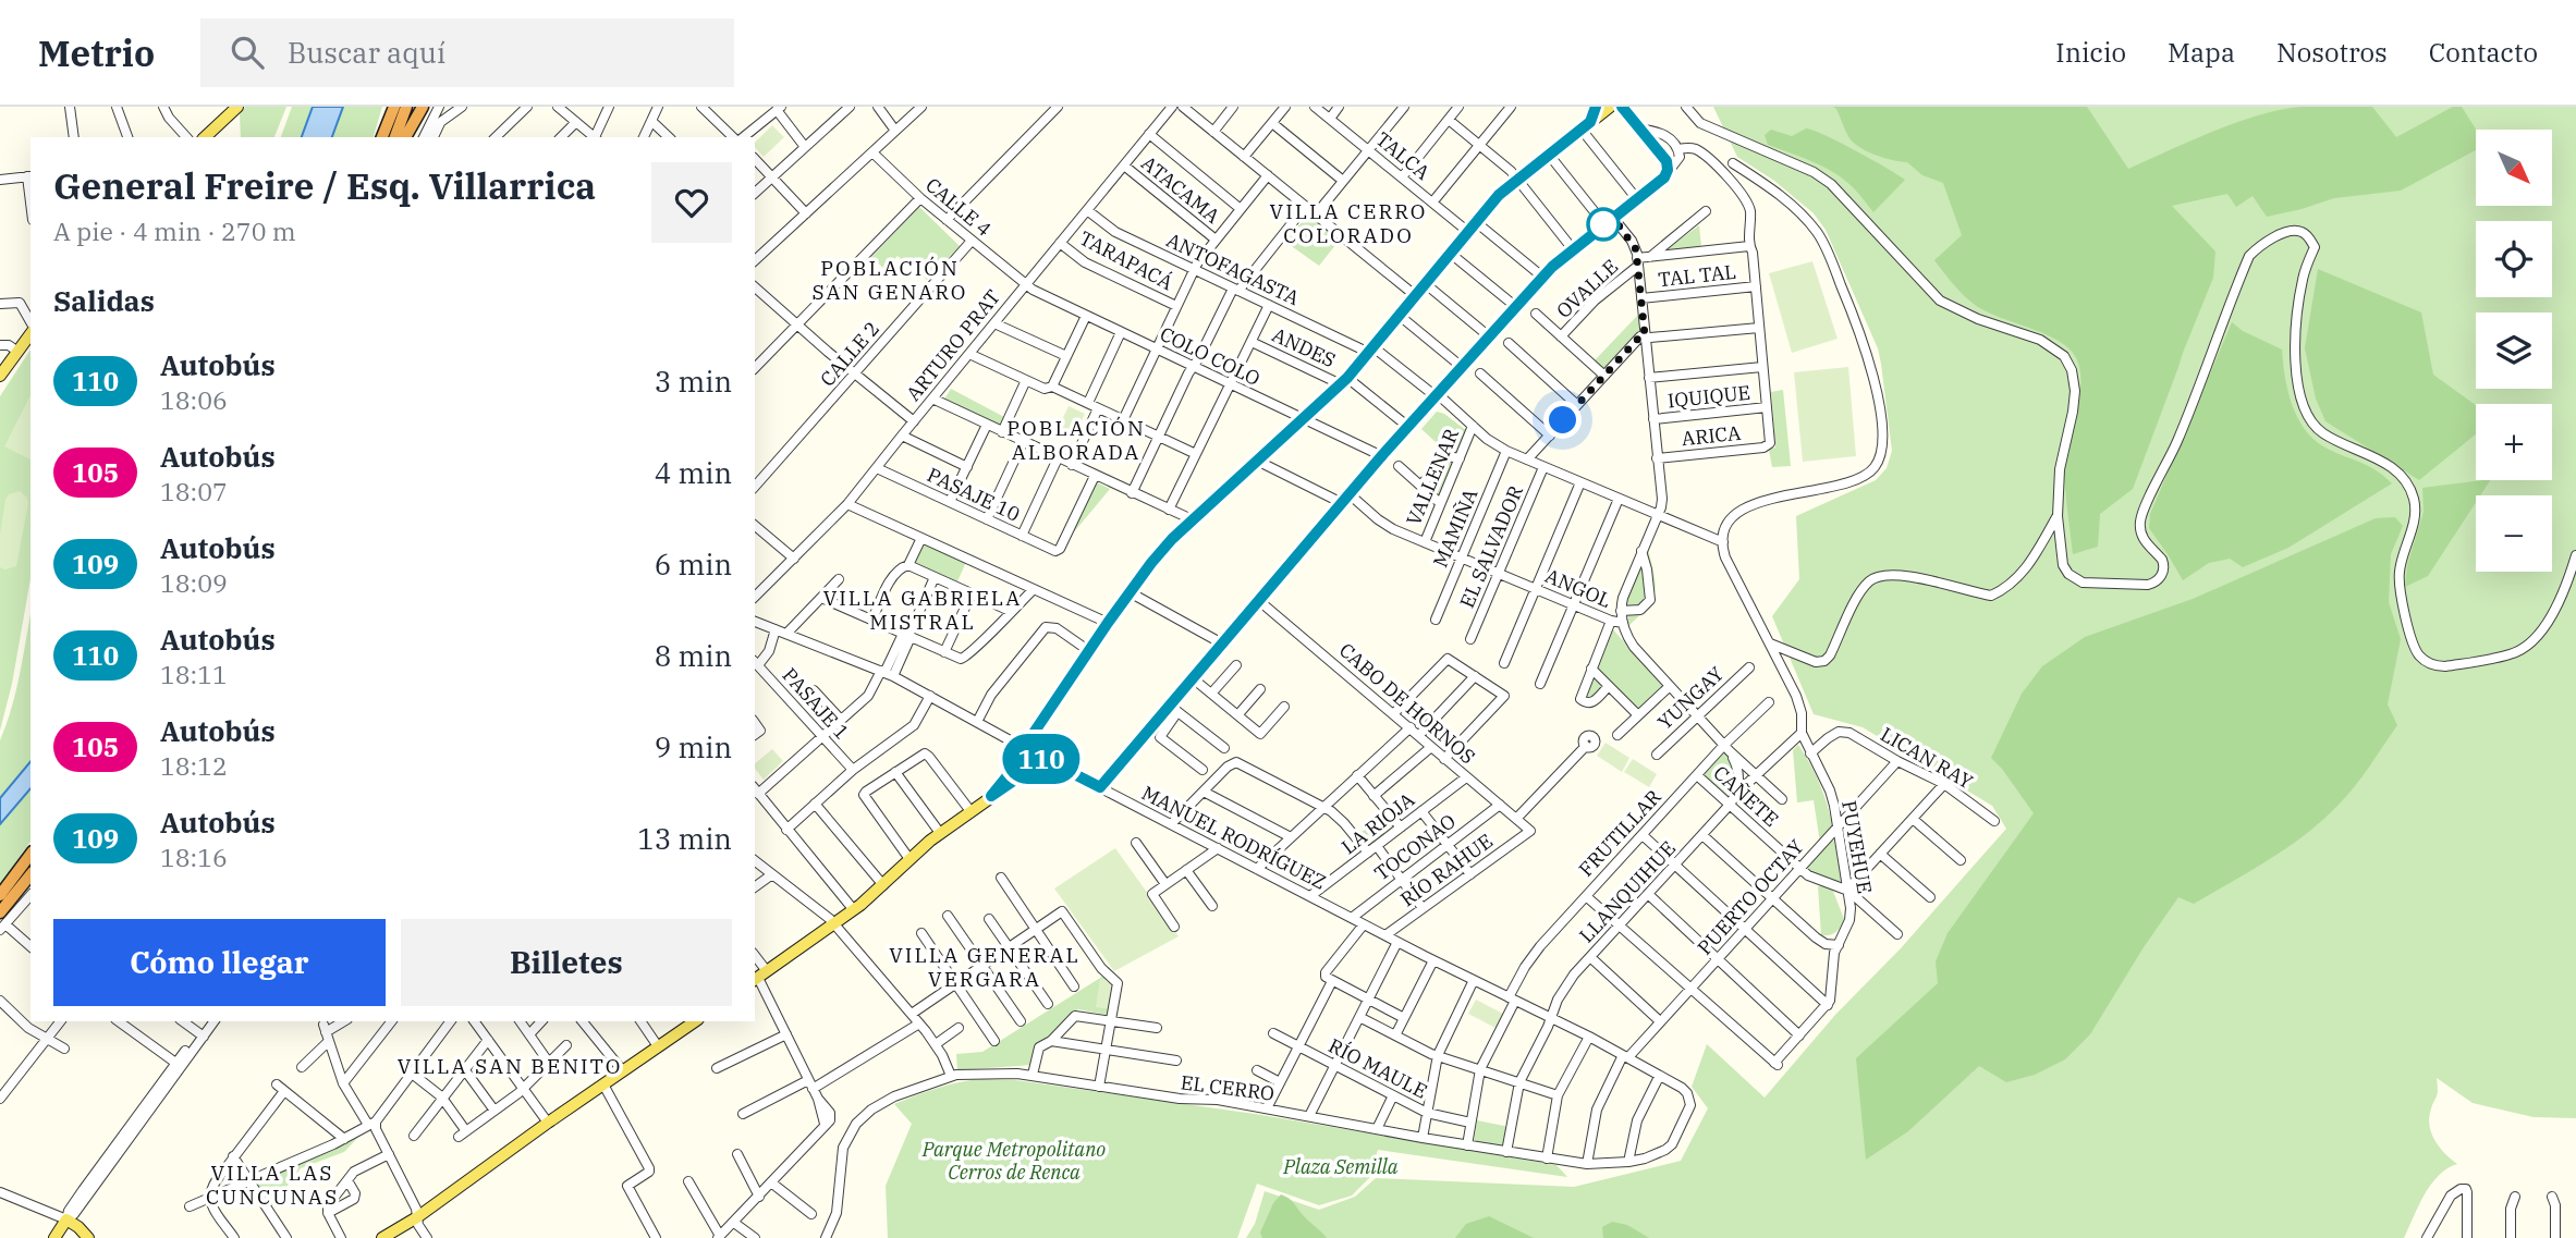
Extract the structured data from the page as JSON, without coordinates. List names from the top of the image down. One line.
{"streets":{"main road":["MANUEL RODRÍGUEZ"],"street":["TALCA","ATACAMA","CALLE 4","TARAPACÁ","ANTOFAGASTA","TAL TAL","OVALLE","ARTURO PRAT","ANDES","CALLE 2","COLO COLO","IQUIQUE","ARICA","VALLENAR","PASAJE 10","MAMIÑA","EL SALVADOR","ANGOL","YUNGAY","PASAJE 1","CABO DE HORNOS","LICAN RAY","CAÑETE","LA RIOJA","FRUTILLAR","TOCONAO","PUYEHUE","RÍO RAHUE","LLANQUIHUE","PUERTO OCTAY","RÍO MAULE","EL CERRO"]},"crossings":[["ATACAMA","ARTURO PRAT"],["CALLE 4","ARTURO PRAT"],["CALLE 4","CALLE 2"],["CALLE 4","COLO COLO"],["TARAPACÁ","ARTURO PRAT"],["ANTOFAGASTA","ARTURO PRAT"],["ANTOFAGASTA","VALLENAR"],["ANTOFAGASTA","MAMIÑA"],["ANTOFAGASTA","EL SALVADOR"],["ANTOFAGASTA","PUYEHUE"],["ARTURO PRAT","COLO COLO"],["ARTURO PRAT","PASAJE 10"],["IQUIQUE","ARICA"],["VALLENAR","ANGOL"],["MAMIÑA","ANGOL"],["EL SALVADOR","ANGOL"],["ANGOL","YUNGAY"],["ANGOL","FRUTILLAR"],["ANGOL","LLANQUIHUE"],["CABO DE HORNOS","LA RIOJA"],["CABO DE HORNOS","TOCONAO"],["CABO DE HORNOS","RÍO RAHUE"],["LICAN RAY","PUYEHUE"],["LICAN RAY","PUERTO OCTAY"],["CAÑETE","FRUTILLAR"],["CAÑETE","PUYEHUE"],["CAÑETE","LLANQUIHUE"],["CAÑETE","PUERTO OCTAY"],["LA RIOJA","MANUEL RODRÍGUEZ"],["FRUTILLAR","MANUEL RODRÍGUEZ"],["FRUTILLAR","RÍO MAULE"],["FRUTILLAR","EL CERRO"],["MANUEL RODRÍGUEZ","TOCONAO"],["MANUEL RODRÍGUEZ","RÍO RAHUE"],["MANUEL RODRÍGUEZ","LLANQUIHUE"],["MANUEL RODRÍGUEZ","PUERTO OCTAY"],["MANUEL RODRÍGUEZ","EL CERRO"],["PUYEHUE","LLANQUIHUE"],["PUYEHUE","PUERTO OCTAY"],["LLANQUIHUE","EL CERRO"],["PUERTO OCTAY","EL CERRO"]],"districts":["VILLA CERRO COLORADO","POBLACIÓN SAN GENARO","POBLACIÓN ALBORADA","VILLA GABRIELA MISTRAL","VILLA GENERAL VERGARA","VILLA SAN BENITO","VILLA LAS CUNCUNAS"],"parks":["Parque Metropolitano Cerros de Renca","Plaza Semilla"],"lines":["bus line 110"],"north":"bottom right","page":{"header":"Metrio","search":"Buscar aquí","nav":["Inicio","Mapa","Nosotros","Contacto"],"on_map":"110","map_buttons":["+","−"],"heading":[["General Freire / Esq. Villarrica","A pie · 4 min · 270 m"],"Salidas"],"list":[{"mark":"110","name":"Autobús","note":"18:06","value":"3 min"},{"mark":"105","name":"Autobús","note":"18:07","value":"4 min"},{"mark":"109","name":"Autobús","note":"18:09","value":"6 min"},{"mark":"110","name":"Autobús","note":"18:11","value":"8 min"},{"mark":"105","name":"Autobús","note":"18:12","value":"9 min"},{"mark":"109","name":"Autobús","note":"18:16","value":"13 min"}],"buttons":["Cómo llegar","Billetes"]}}
